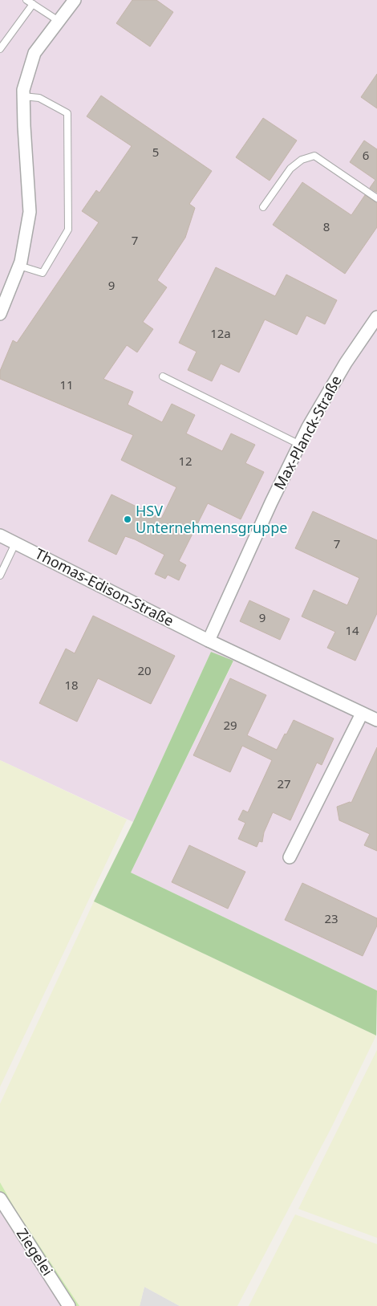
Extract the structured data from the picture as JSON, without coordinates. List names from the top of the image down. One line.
{"streets":{"street":["Max-Planck-Straße","Thomas-Edison-Straße","Ziegelei"]},"crossings":[["Max-Planck-Straße","Thomas-Edison-Straße"]],"places":["HSV Unternehmensgruppe"],"house_numbers":["5","6","8","7","9","12a","11","12","7","9","14","20","18","29","27","23"]}
